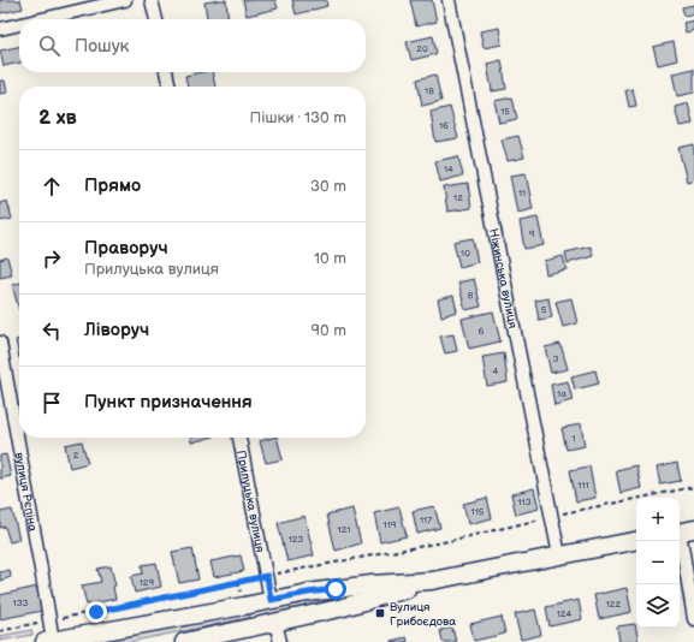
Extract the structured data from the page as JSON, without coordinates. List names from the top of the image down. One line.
{"streets":{"street":["Ніжинська вулиця","вулиця Рєпіна","Прилуцька вулиця"]},"places":{"transit":["Вулиця Грибоєдова"]},"house_numbers":["20","18","15","16","14","11","12","9","10","8","5","6","3","4","1а","1","2","111","113","115","117","119","121","123","129","133","122","124"],"page":{"search":"Пошук","heading":["2 хв","Пішки · 130 m"],"list":[["Прямо","30 m"],["Праворуч","Прилуцька вулиця","10 m"],["Ліворуч","90 m"],"Пункт призначення"],"map_buttons":["+","−"]}}
